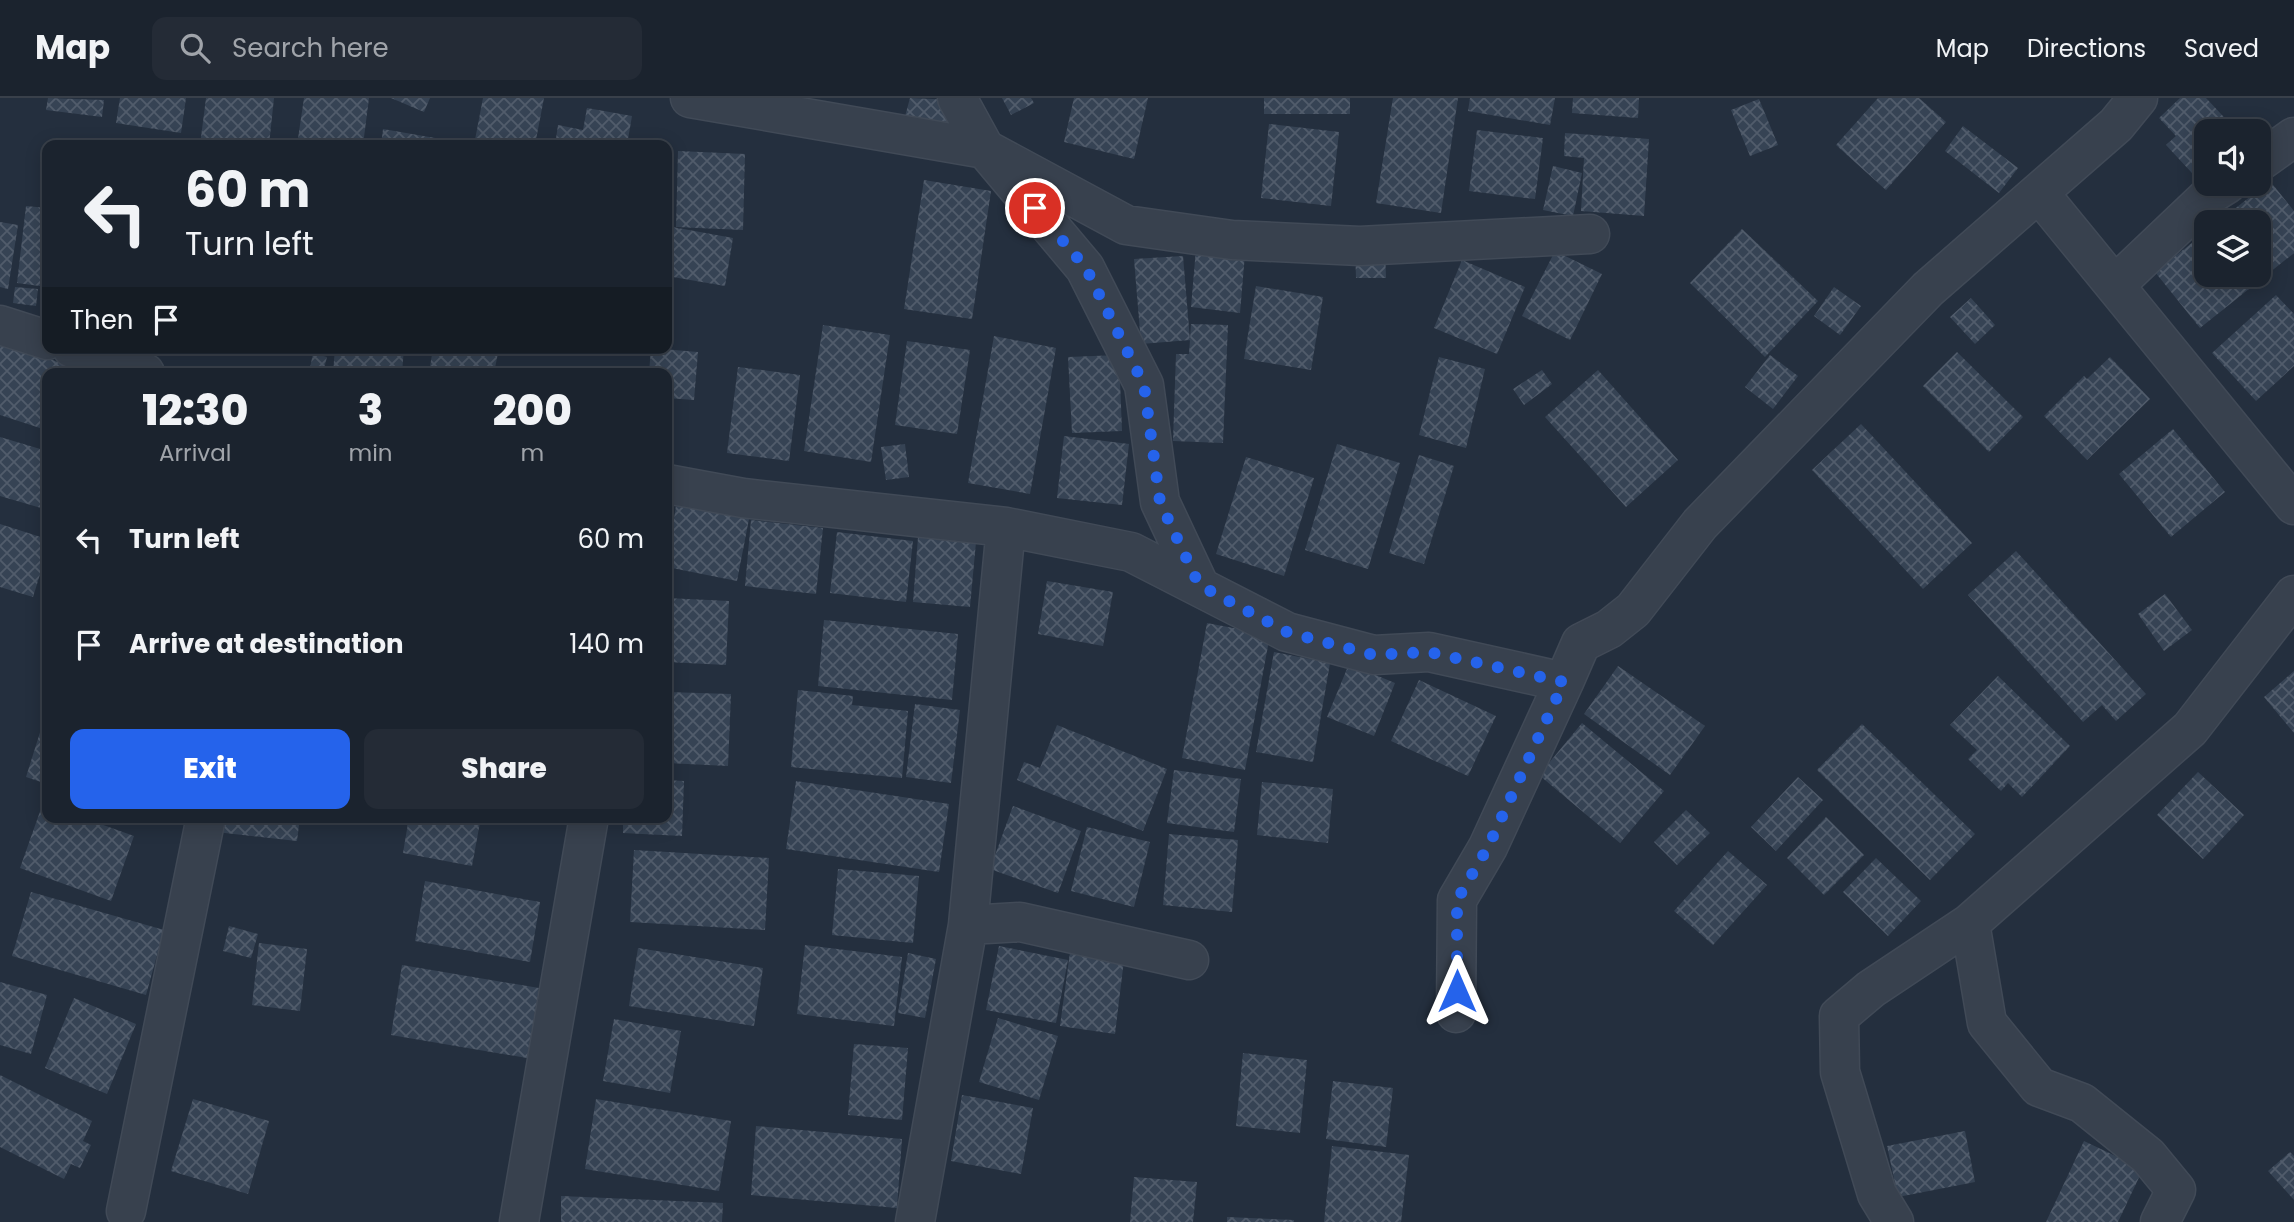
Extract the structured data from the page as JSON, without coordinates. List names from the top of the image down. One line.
{"page":{"header":"Map","search":"Search here","nav":["Map","Directions","Saved"],"turn":["60 m","Turn left"],"then":"Then","eta":["12:30","Arrival","3","min","200","m"],"list":[{"name":"Turn left","value":"60 m"},{"name":"Arrive at destination","value":"140 m"}],"buttons":["Exit","Share"]}}
